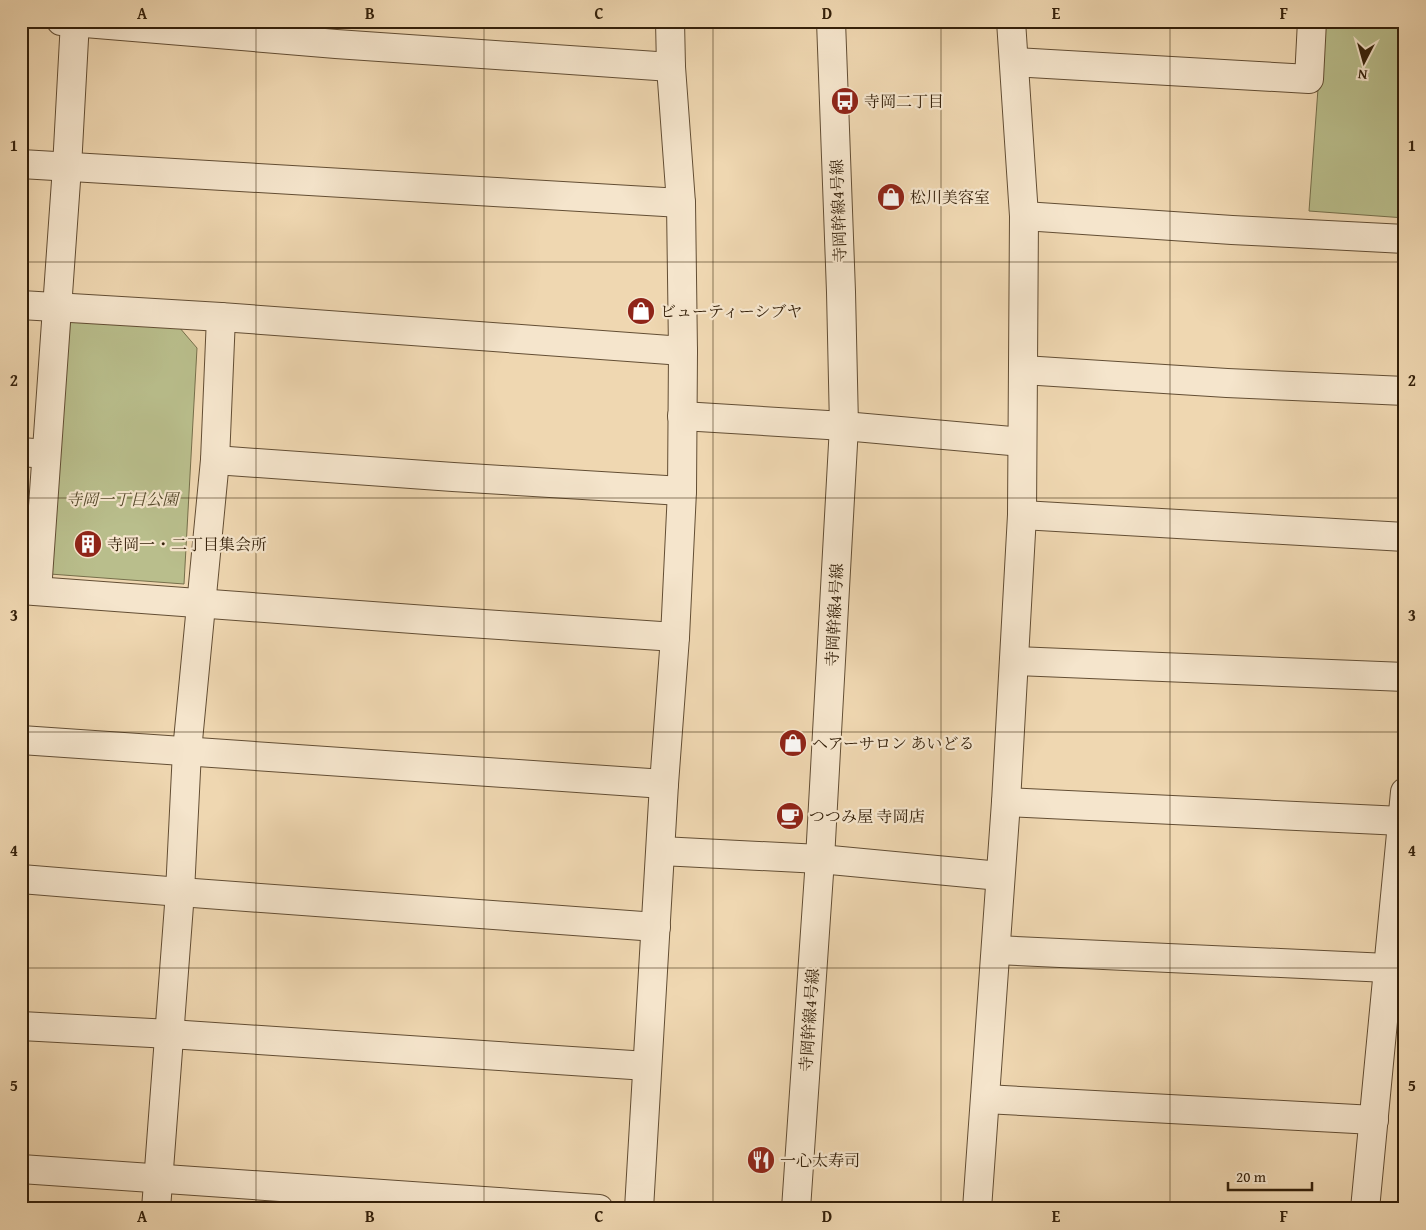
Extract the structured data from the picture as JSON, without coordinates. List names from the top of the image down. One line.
{"streets":{"street":["寺岡幹線4号線"]},"parks":["寺岡一丁目公園"],"places":{"bus stop":["寺岡二丁目"],"shop":["松川美容室","ビューティーシブヤ","ヘアーサロン あいどる"],"building":["寺岡一・二丁目集会所"],"cafe":["つつみ屋 寺岡店"],"restaurant":["一心太寿司"]},"scale_bar":"20 m","north":"bottom","grid":{"columns":["A","B","C","D","E","F"],"rows":["1","2","3","4","5"]}}
